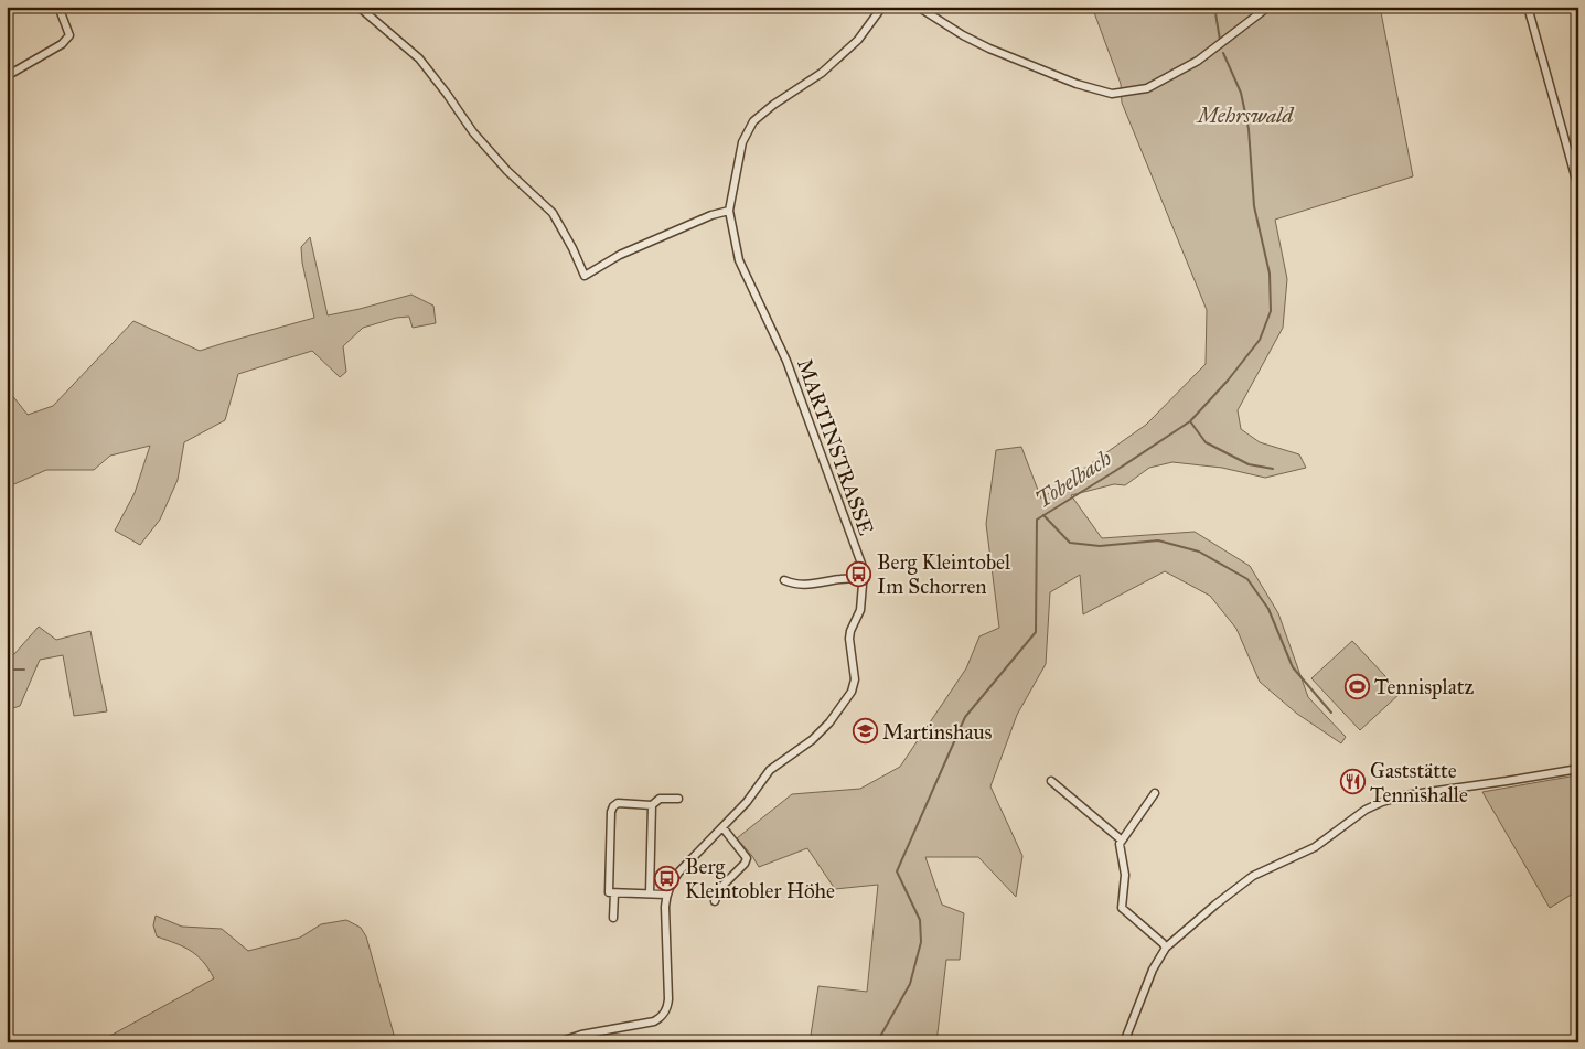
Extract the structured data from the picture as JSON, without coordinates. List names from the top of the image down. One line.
{"streets":{"street":["MARTINSTRASSE"]},"water":["Tobelbach"],"parks":["Mehrswald"],"places":{"bus stop":["Berg Kleintobel Im Schorren","Berg Kleintobler Höhe"],"sports":["Tennisplatz"],"school or university":["Martinshaus"],"restaurant":["Gaststätte Tennishalle"]}}
